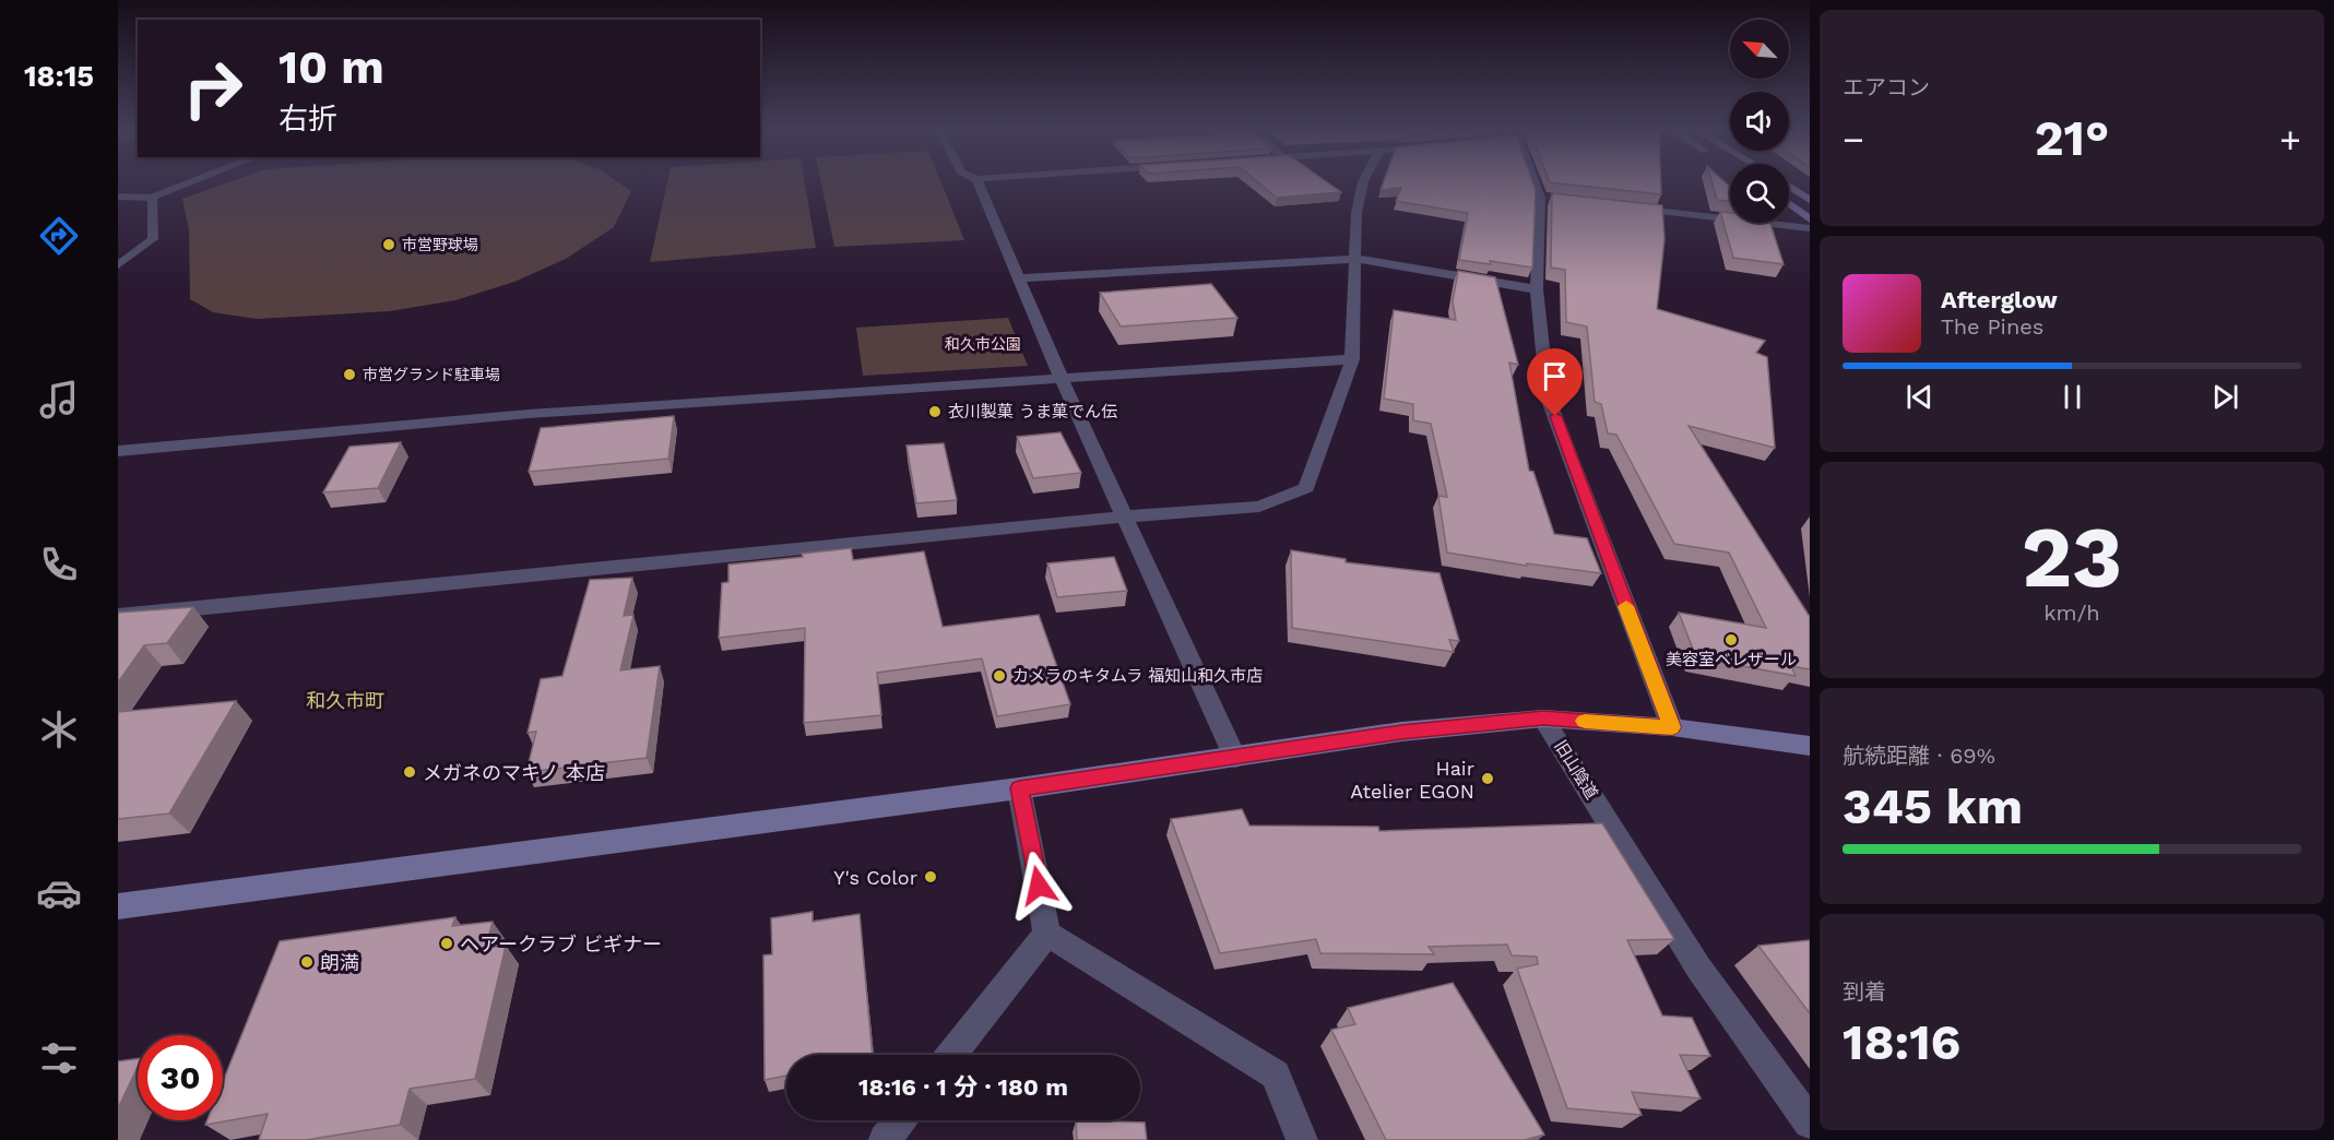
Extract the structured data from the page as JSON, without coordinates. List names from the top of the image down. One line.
{"streets":{"street":["旧山陰道"]},"districts":["和久市町"],"parks":["和久市公園"],"places":["市営野球場","市営グランド駐車場","衣川製菓 うま菓でん伝","美容室ベレザール","カメラのキタムラ 福知山和久市店","メガネのマキノ 本店","Hair Atelier EGON","Y's Color","ヘアークラブ ビギナー","朗満"],"north":"top left","page":{"tabs":"18:15","tile":["エアコン",["23","km/h"],["航続距離 · 69%","345 km"],["到着","18:16"]],"turn":["10 m","右折"],"heat":["−","21°","+"],"song":["Afterglow","The Pines"],"limit":"30","trip":"18:16 · 1 分 · 180 m"}}
